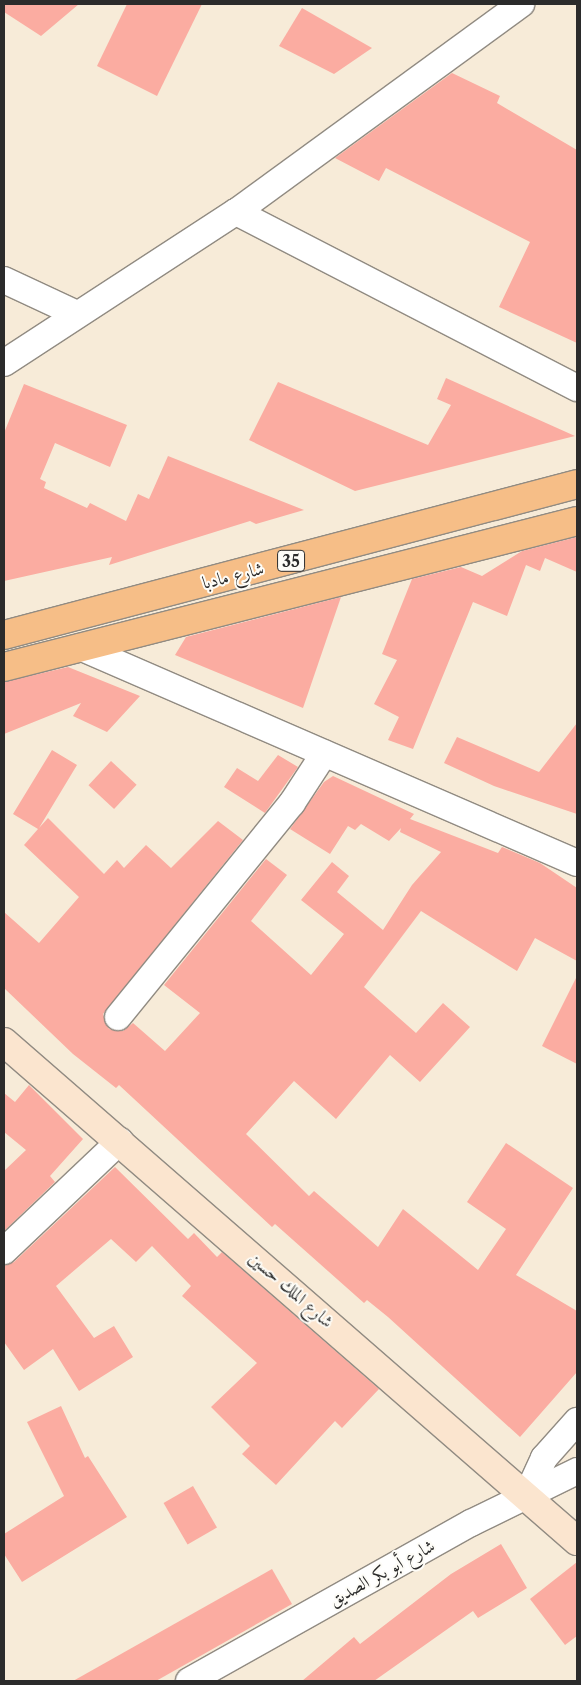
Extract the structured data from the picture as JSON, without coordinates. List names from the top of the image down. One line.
{"streets":{"main road":["35","شارع مادبا","شارع الملك حسين"],"street":["شارع أبو بكر الصديق"]},"crossings":[["شارع الملك حسين","شارع أبو بكر الصديق"]]}
